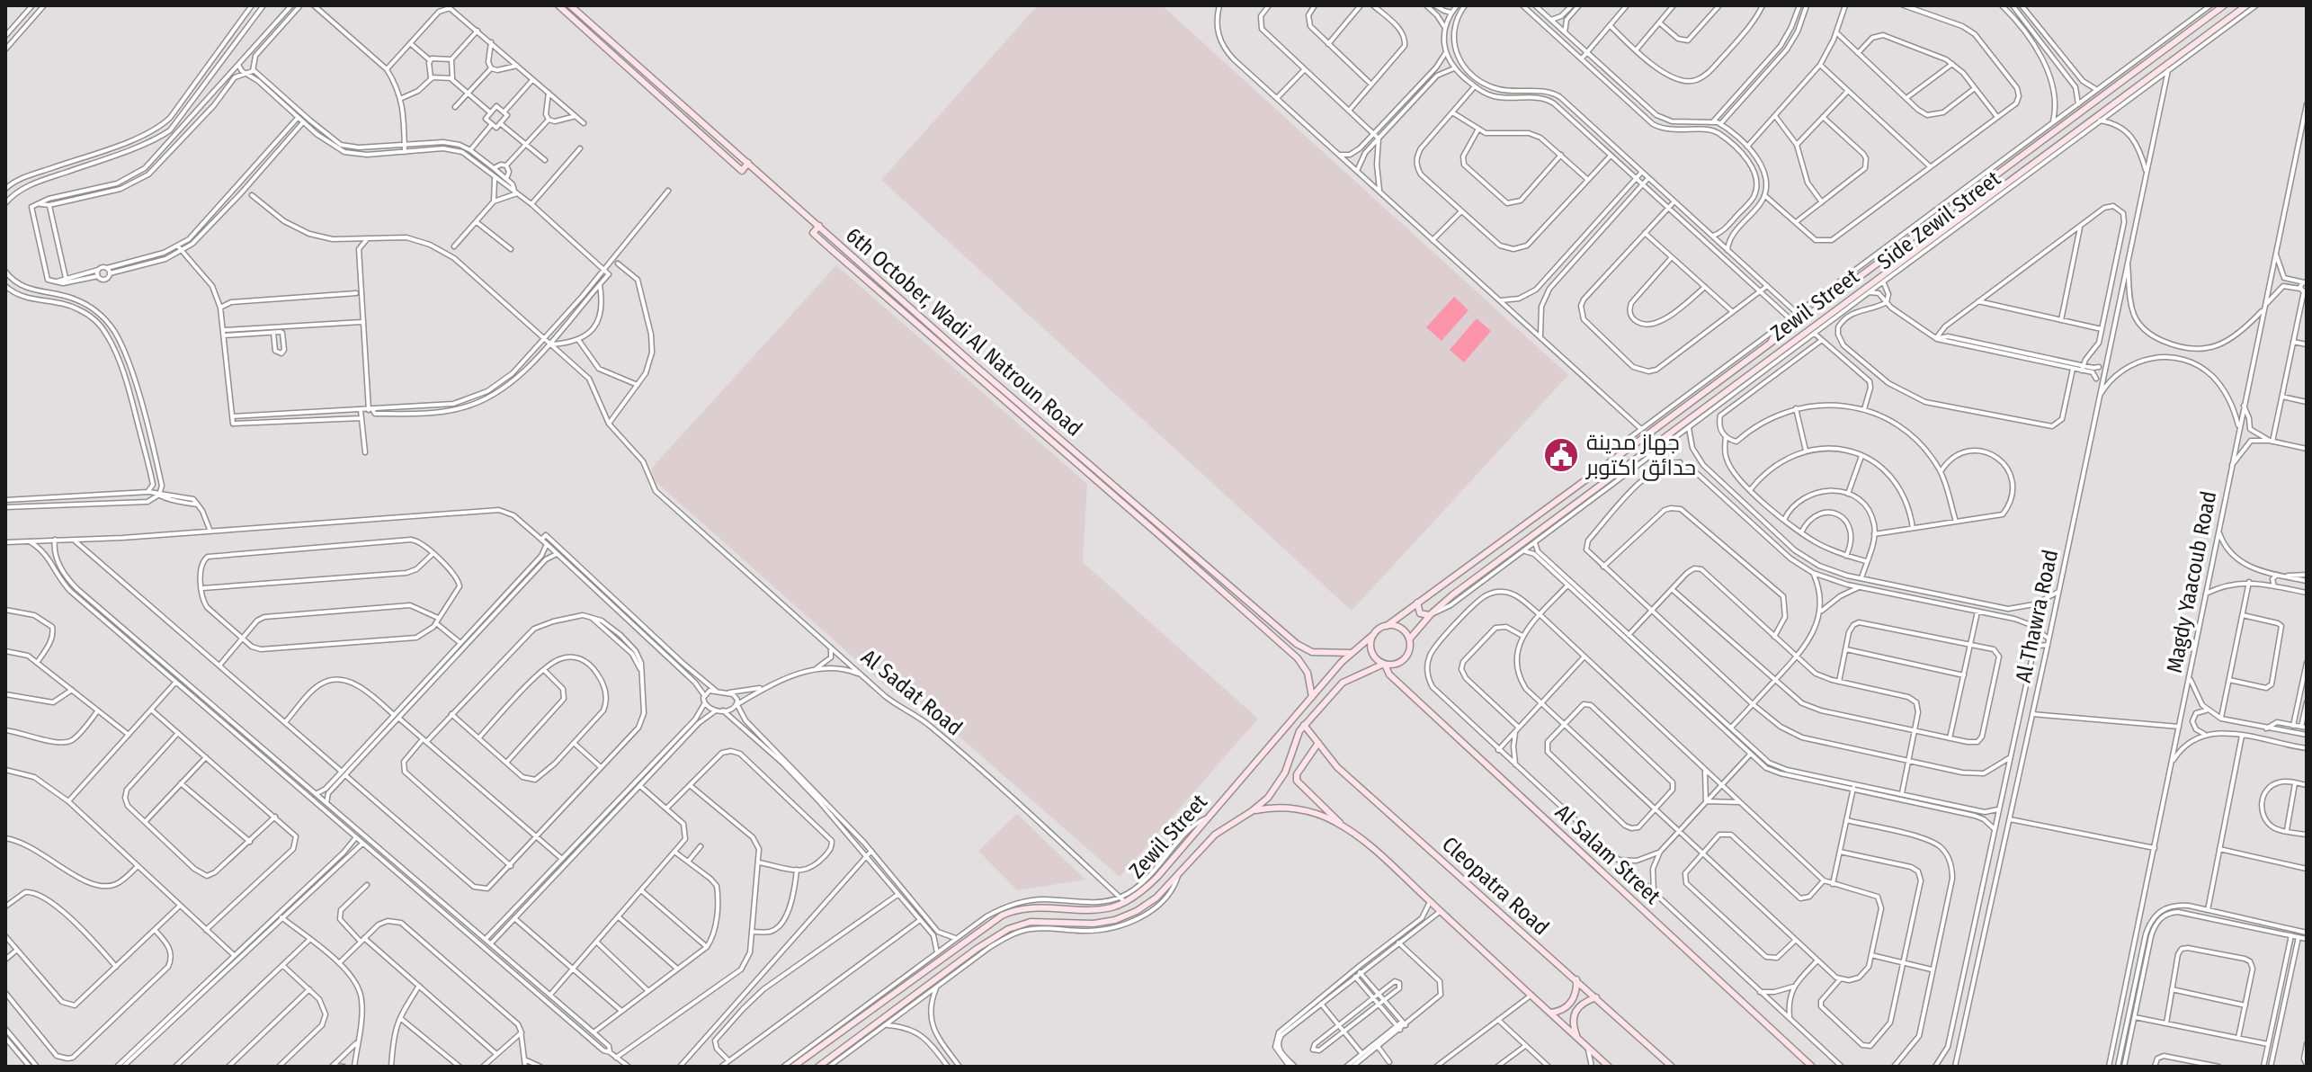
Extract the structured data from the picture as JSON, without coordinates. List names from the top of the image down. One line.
{"streets":{"main road":["Zewil Street","6th October, Wadi Al Natroun Road","Al Salam Street","Cleopatra Road"],"street":["Side Zewil Street","Magdy Yaacoub Road","Al Thawra Road","Al Sadat Road"]},"crossings":[["Side Zewil Street","Zewil Street"],["Side Zewil Street","Al Thawra Road"],["Zewil Street","Al Sadat Road"],["Zewil Street","Al Salam Street"],["Zewil Street","Cleopatra Road"]],"places":{"public building":["جهاز مدينة حدائق اكتوبر"]}}
